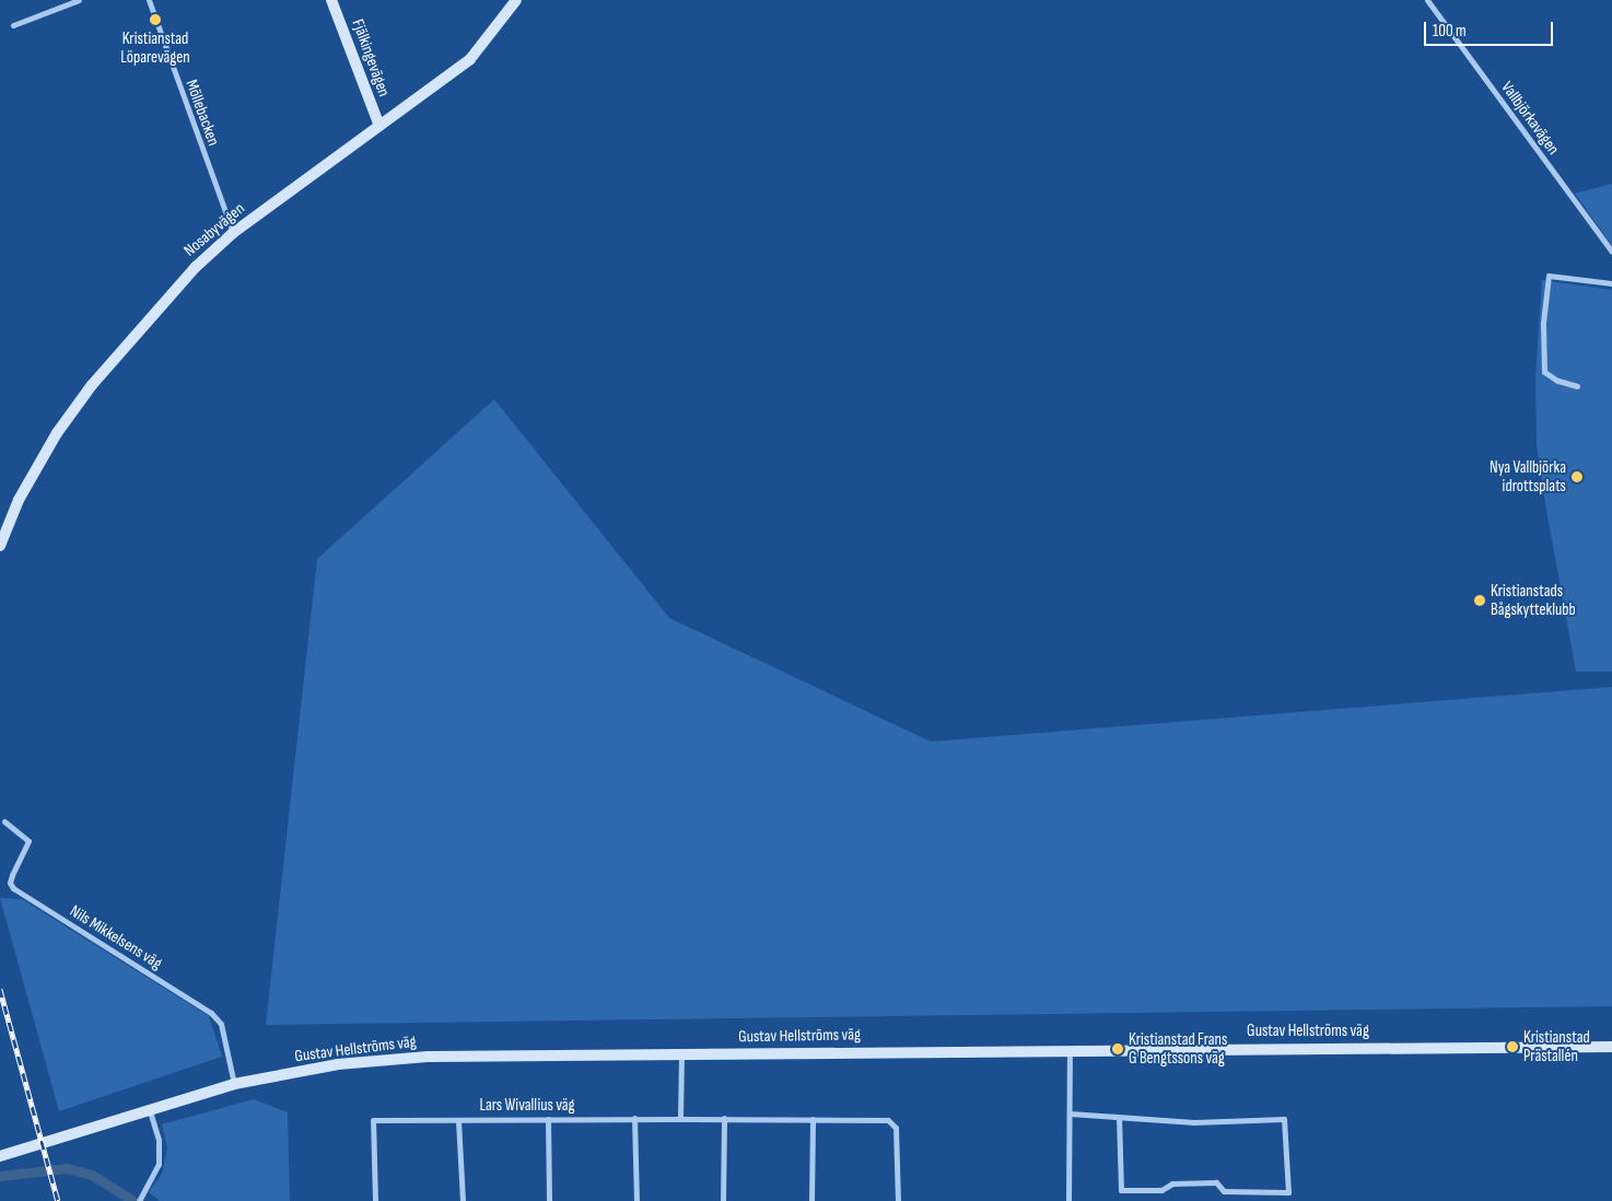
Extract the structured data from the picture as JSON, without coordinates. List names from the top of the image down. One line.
{"streets":{"street":["Fjälkingevägen","Möllebacken","Vallbjörkavägen","Nosabyvägen","Nils Mikkelsens väg","Gustav Hellströms väg","Lars Wivallius väg"]},"crossings":[["Fjälkingevägen","Nosabyvägen"],["Möllebacken","Nosabyvägen"],["Nils Mikkelsens väg","Gustav Hellströms väg"]],"places":["Kristianstad Löparevägen","Nya Vallbjörka idrottsplats","Kristianstads Bågskytteklubb","Kristianstad Prästallén","Kristianstad Frans G Bengtssons väg"],"scale_bar":"100 m"}
